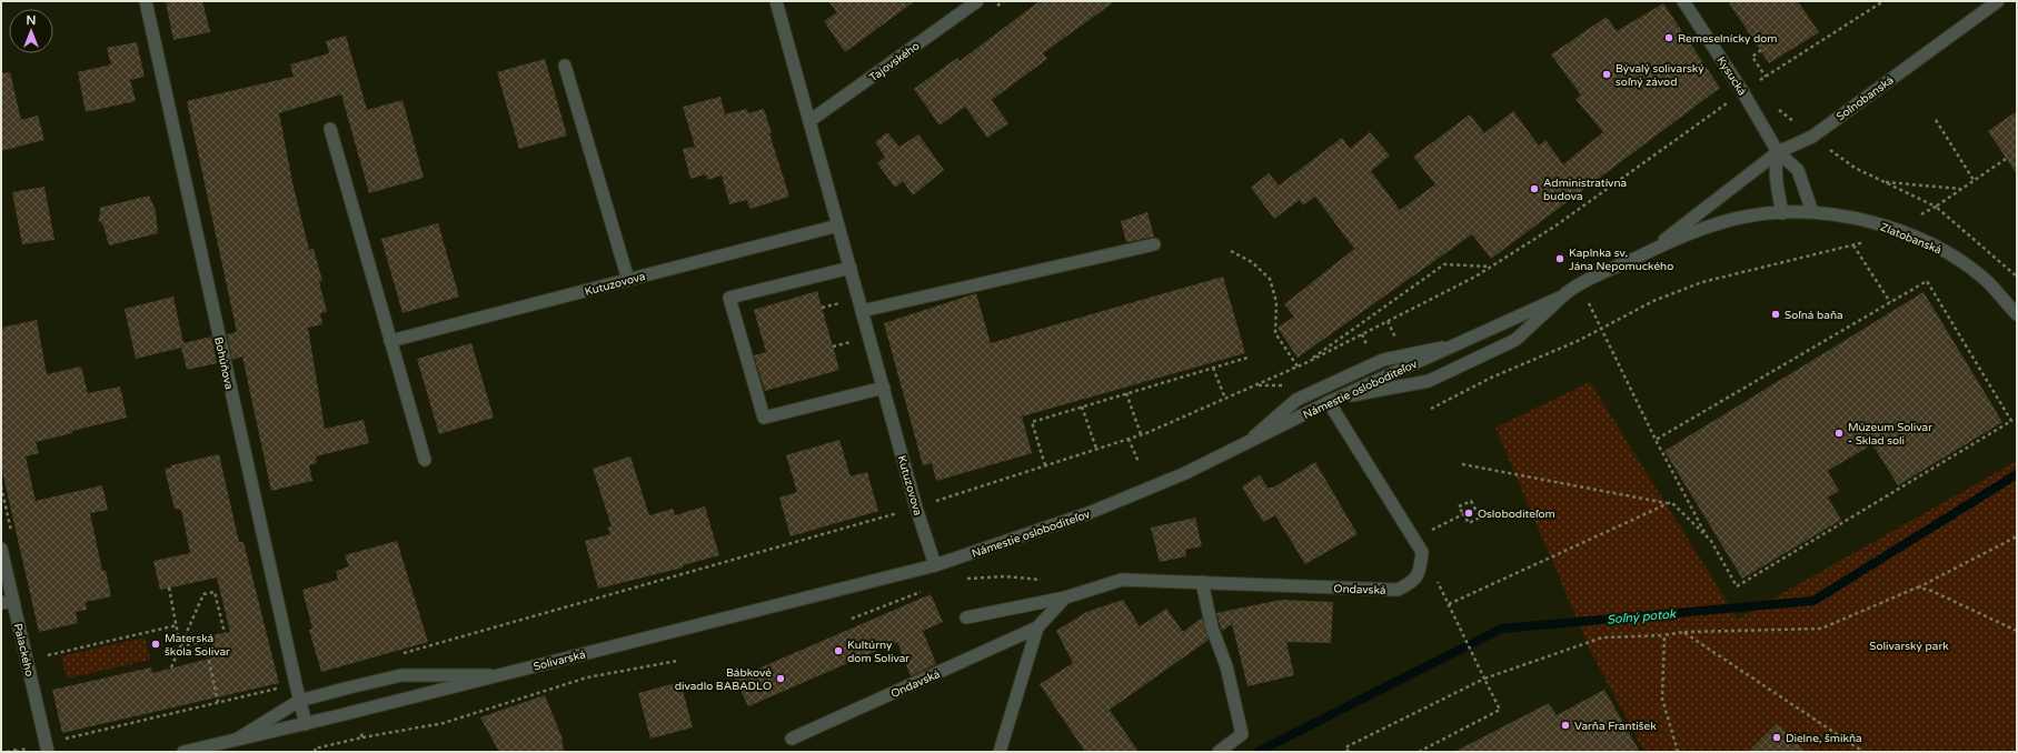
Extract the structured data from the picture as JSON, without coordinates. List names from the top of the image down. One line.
{"streets":{"street":["Tajovského","Kysucká","Soľnobanská","Zlatobanská","Kutuzovova","Bohúňova","Námestie osloboditeľov","Ondavská","Palackého","Solivarská"]},"crossings":[["Tajovského","Kutuzovova"],["Kysucká","Soľnobanská"],["Kysucká","Zlatobanská"],["Soľnobanská","Námestie osloboditeľov"],["Zlatobanská","Námestie osloboditeľov"],["Kutuzovova","Námestie osloboditeľov"],["Kutuzovova","Solivarská"],["Bohúňova","Solivarská"],["Námestie osloboditeľov","Solivarská"]],"water":["Soľný potok"],"parks":["Solivarský park"],"places":["Remeselnícky dom","Bývalý solivarský soľný závod","Administratívna budova","Kaplnka sv. Jána Nepomuckého","Soľná baňa","Múzeum Solivar - Sklad soli","Osloboditeľom","Materská škola Solivar","Kultúrny dom Solivar","Bábkové divadlo BABADLO","Varňa František","Dielne, šmikňa"],"north":"top"}
